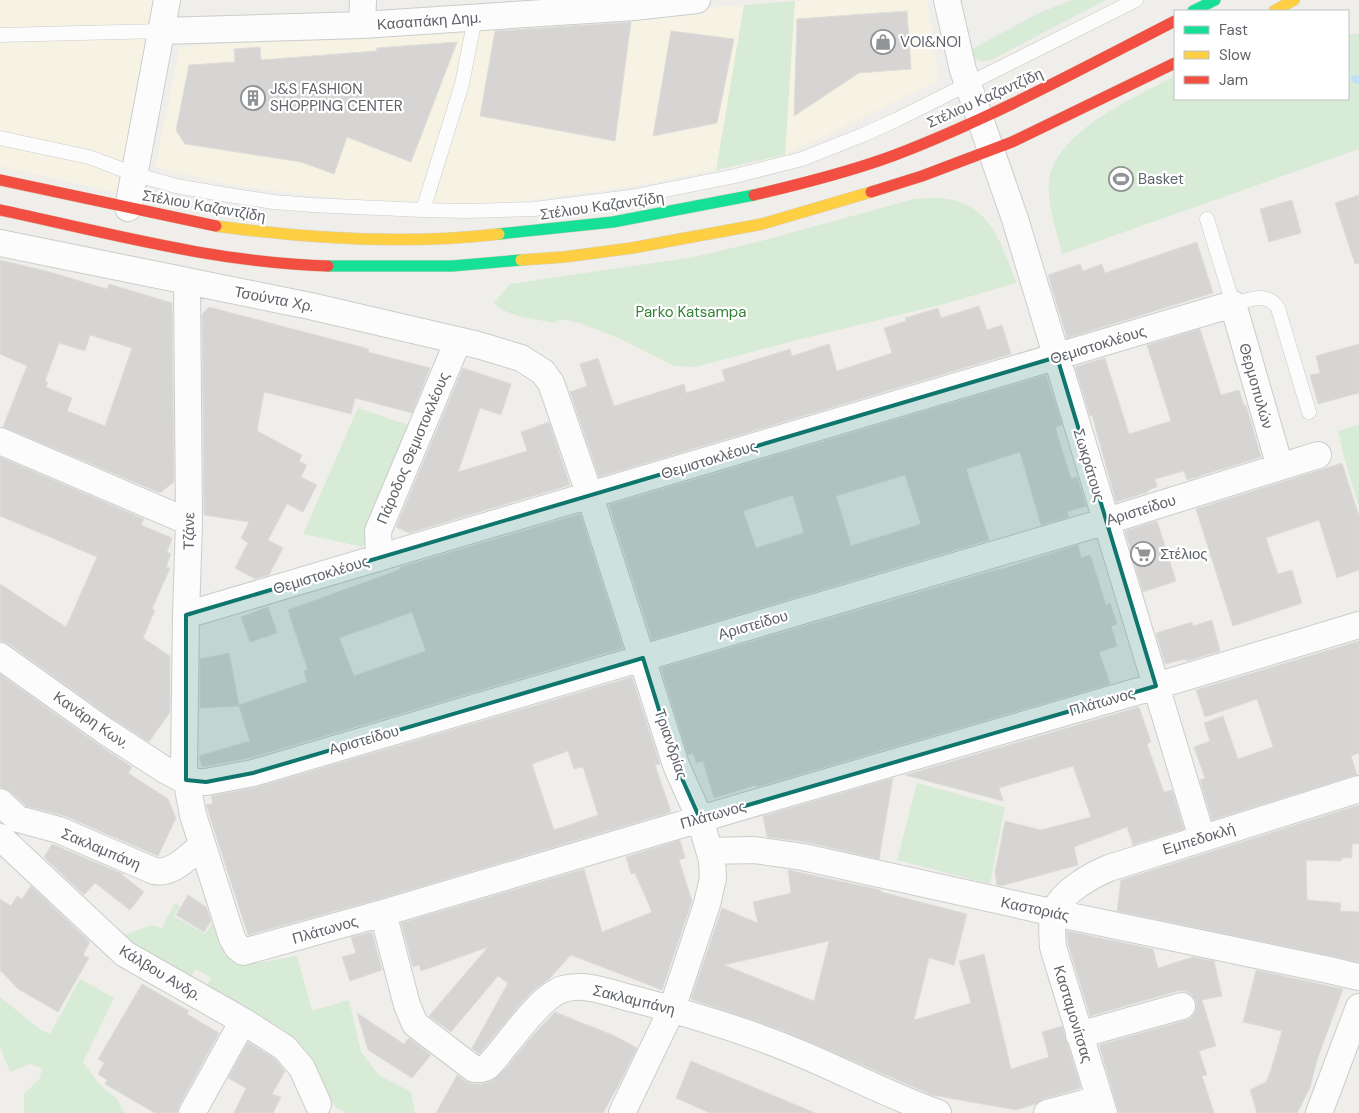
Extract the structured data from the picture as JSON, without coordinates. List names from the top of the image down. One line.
{"streets":{"main road":["Στέλιου Καζαντζίδη"],"street":["Κασαπάκη Δημ.","Τσούντα Χρ.","Θεμιστοκλέους","Θερμοπυλών","Πάροδος Θεμιστοκλέους","Σωκράτους","Αριστείδου","Τζάνε","Πλάτωνος","Κανάρη Κων.","Τριανδρίας","Εμπεδοκλή","Σακλαμπάνη","Καστοριάς","Κάλβου Ανδρ.","Κασταμονίτσας"]},"crossings":[["Στέλιου Καζαντζίδη","Σωκράτους"],["Τσούντα Χρ.","Πάροδος Θεμιστοκλέους"],["Τσούντα Χρ.","Τζάνε"],["Τσούντα Χρ.","Τριανδρίας"],["Θεμιστοκλέους","Θερμοπυλών"],["Θεμιστοκλέους","Πάροδος Θεμιστοκλέους"],["Θεμιστοκλέους","Σωκράτους"],["Θεμιστοκλέους","Τζάνε"],["Θεμιστοκλέους","Τριανδρίας"],["Θερμοπυλών","Αριστείδου"],["Σωκράτους","Αριστείδου"],["Σωκράτους","Πλάτωνος"],["Σωκράτους","Εμπεδοκλή"],["Αριστείδου","Τζάνε"],["Αριστείδου","Πλάτωνος"],["Αριστείδου","Κανάρη Κων."],["Αριστείδου","Τριανδρίας"],["Τζάνε","Πλάτωνος"],["Τζάνε","Κανάρη Κων."],["Πλάτωνος","Κανάρη Κων."],["Πλάτωνος","Τριανδρίας"],["Πλάτωνος","Σακλαμπάνη"],["Τριανδρίας","Σακλαμπάνη"],["Τριανδρίας","Καστοριάς"],["Εμπεδοκλή","Καστοριάς"],["Εμπεδοκλή","Κασταμονίτσας"],["Σακλαμπάνη","Κάλβου Ανδρ."],["Καστοριάς","Κασταμονίτσας"]],"parks":["Parko Katsampa"],"places":{"shop":["VOI&NOI"],"building":["J&S FASHION SHOPPING CENTER"],"sports":["Basket"],"supermarket":["Στέλιος"]},"legend":["Fast","Slow","Jam"]}
